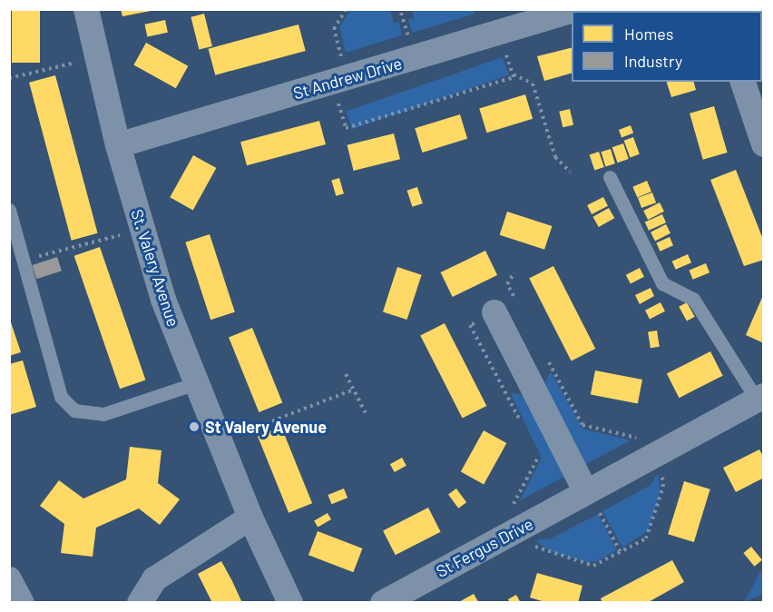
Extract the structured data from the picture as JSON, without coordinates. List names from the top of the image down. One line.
{"streets":{"street":["St Andrew Drive","St. Valery Avenue","St Fergus Drive"]},"crossings":[["St Andrew Drive","St. Valery Avenue"]],"places":["St Valery Avenue"],"legend":["Homes","Industry"]}
